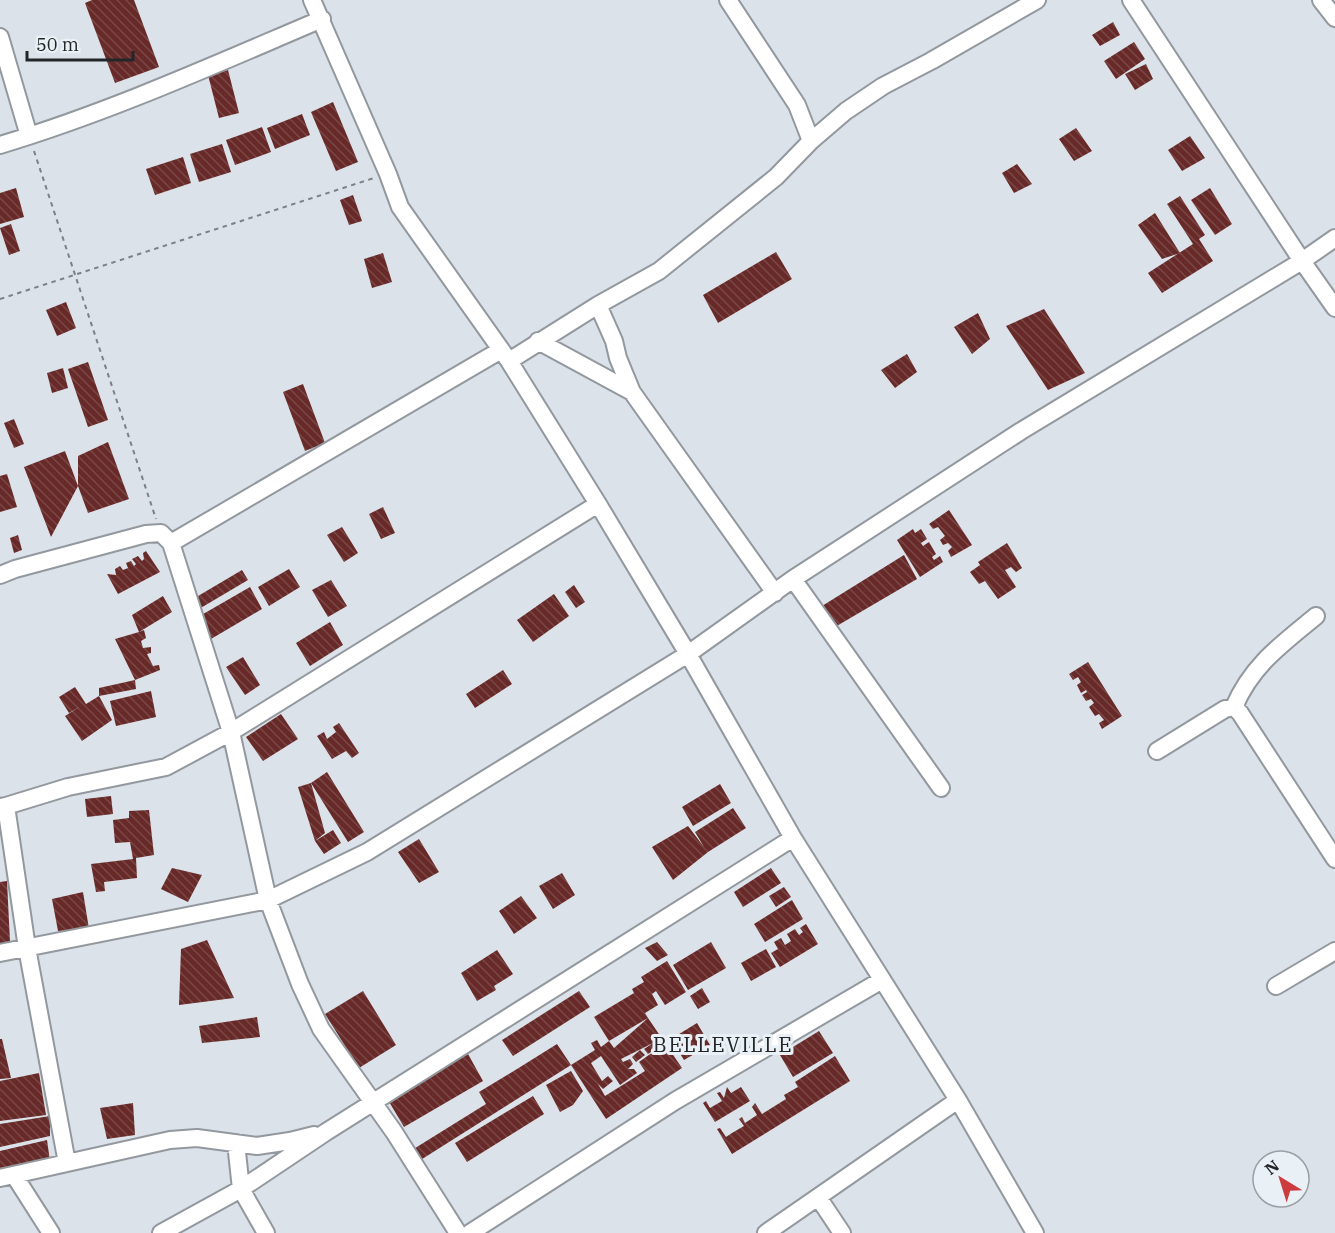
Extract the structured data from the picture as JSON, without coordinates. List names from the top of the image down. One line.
{"districts":["BELLEVILLE"],"scale_bar":"50 m","north":"top left"}
